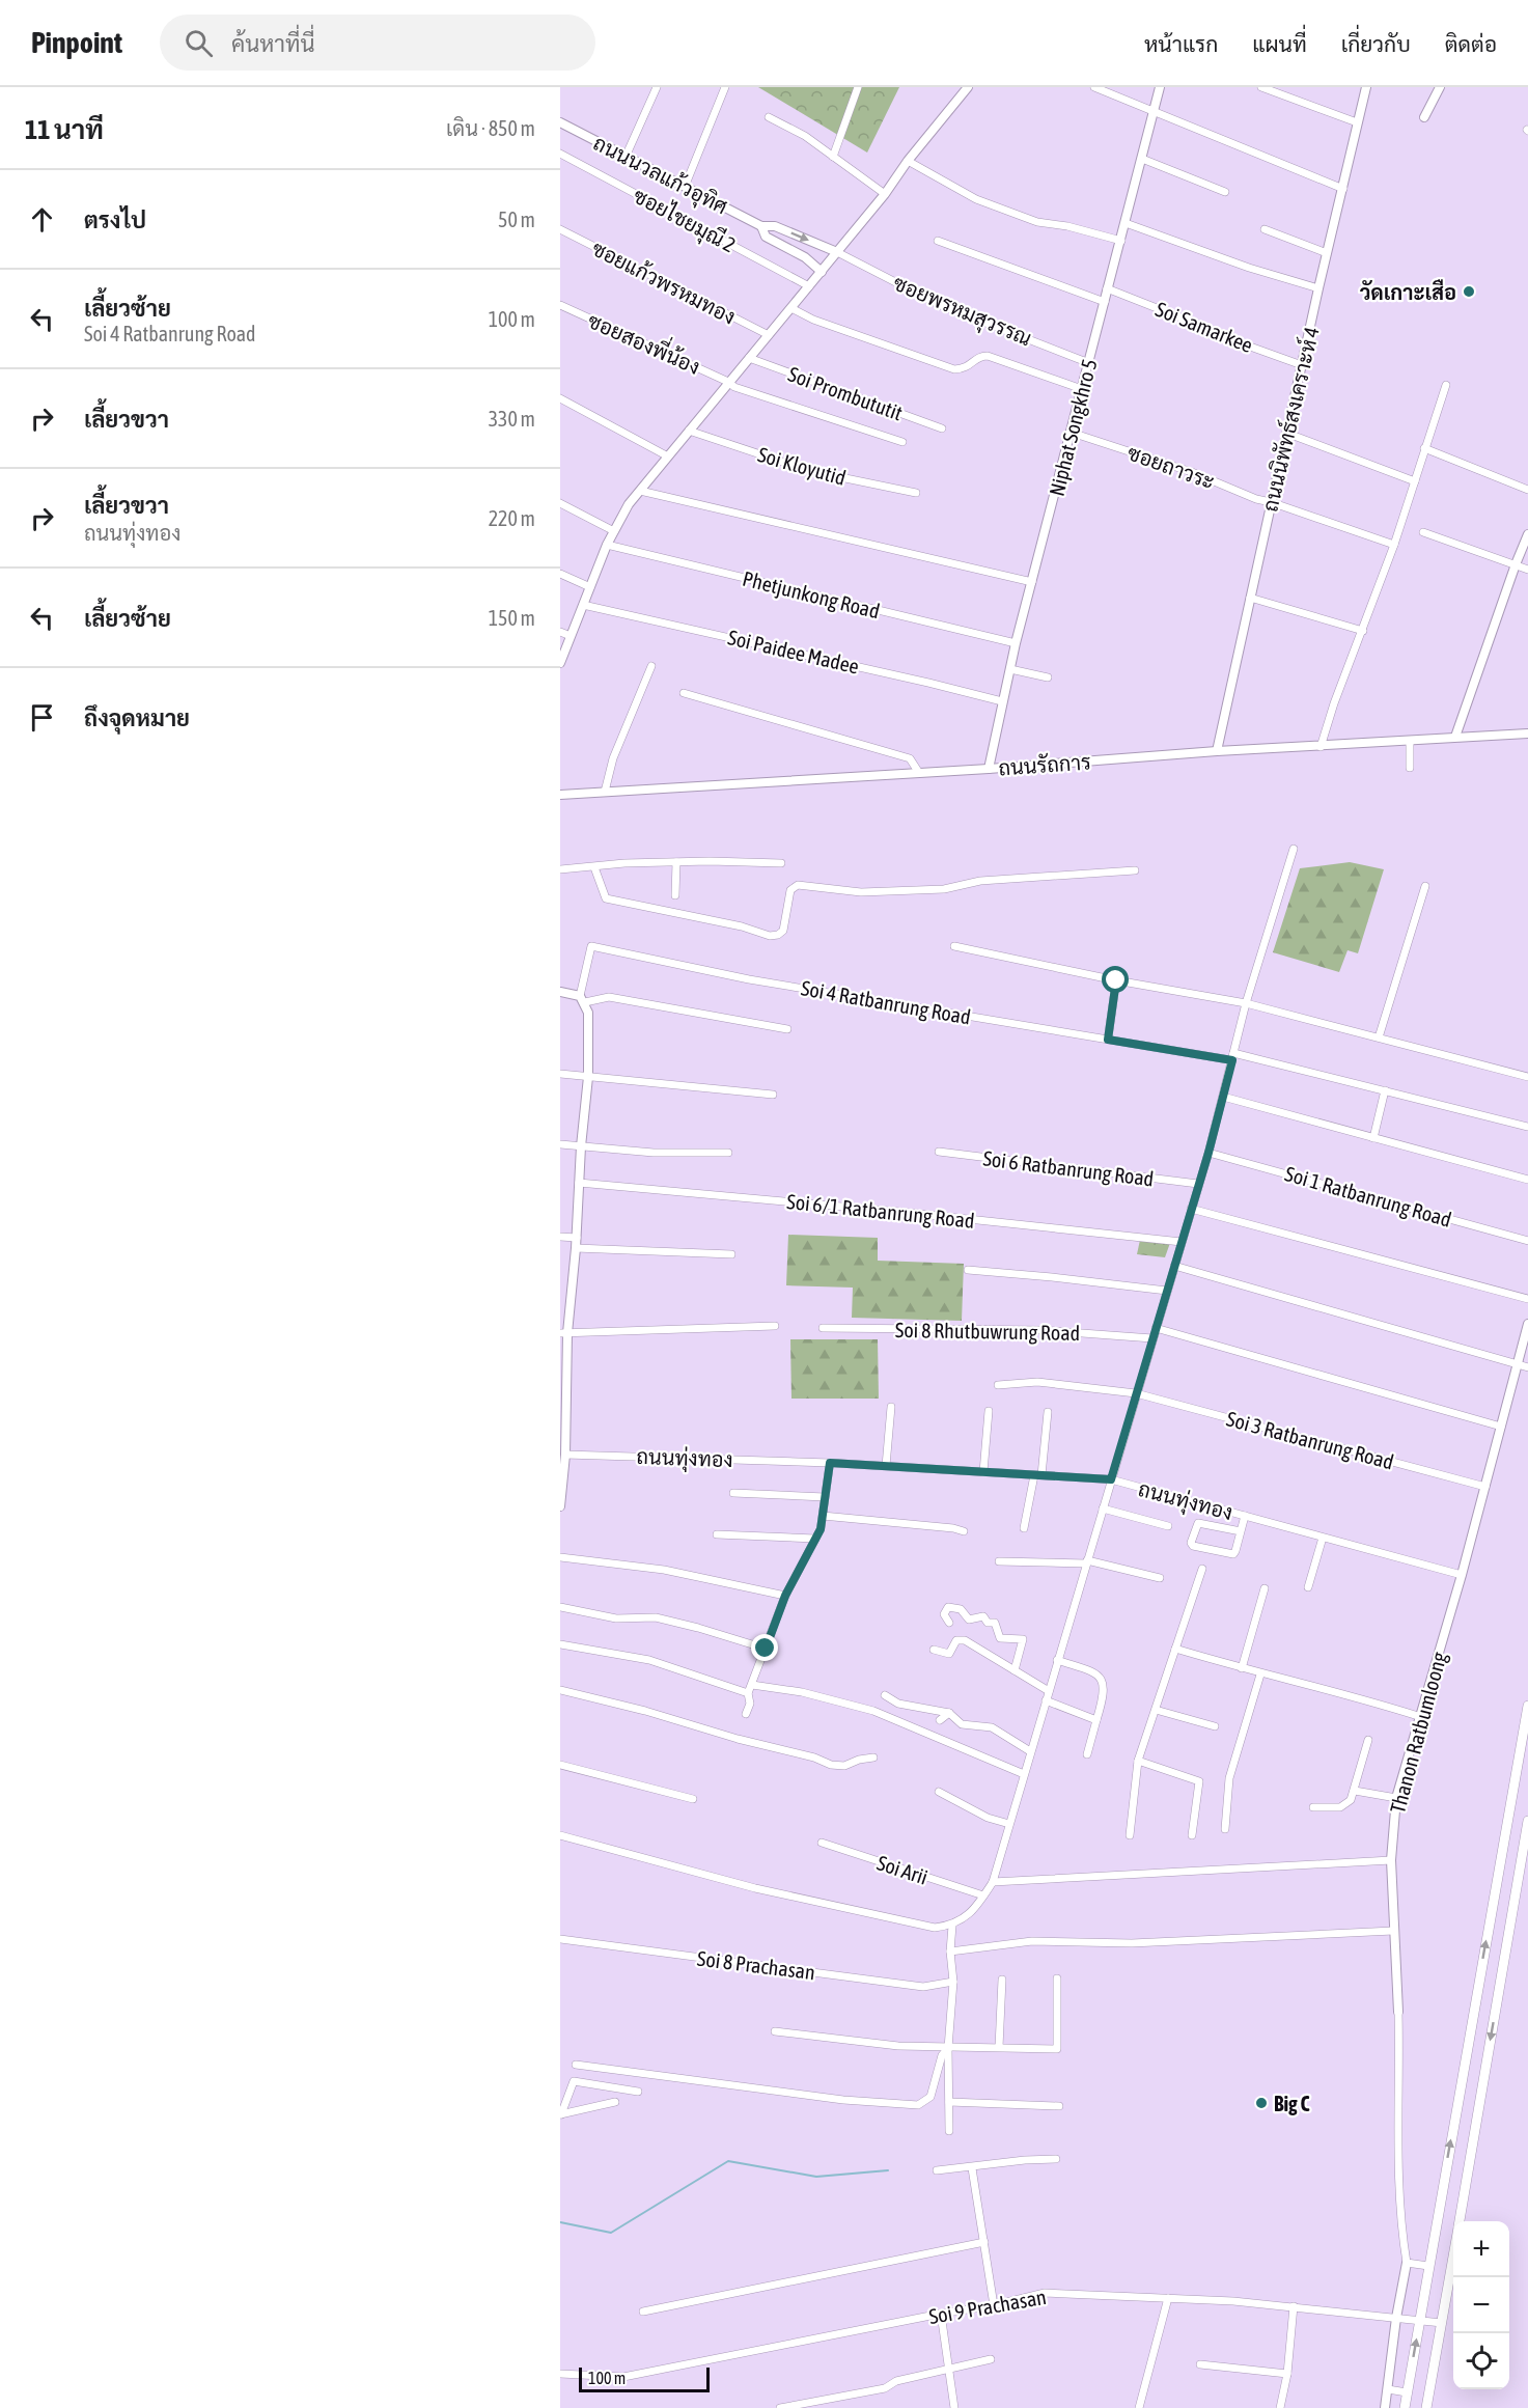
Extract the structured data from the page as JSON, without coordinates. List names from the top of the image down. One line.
{"streets":{"street":["ถนนนวลแก้วอุทิศ","ซอยไชยมุณี 2","ซอยแก้วพรหมทอง","ซอยพรหมสุวรรณ","Soi Samarkee","ซอยสองพี่น้อง","Soi Prombututit","ถนนนิพัทธ์สงเคราะห์ 4","Niphat Songkhro 5","Soi Kloyutid","ซอยถาวระ","Phetjunkong Road","Soi Paidee Madee","ถนนรัถการ","Soi 4 Ratbanrung Road","Soi 6 Ratbanrung Road","Soi 1 Ratbanrung Road","Soi 6/1 Ratbanrung Road","Soi 8 Rhutbuwrung Road","Soi 3 Ratbanrung Road","ถนนทุ่งทอง","Thanon Ratbumloong","Soi Arii","Soi 8 Prachasan","Soi 9 Prachasan"]},"crossings":[["ถนนนวลแก้วอุทิศ","ซอยพรหมสุวรรณ"],["ซอยพรหมสุวรรณ","Niphat Songkhro 5"],["Soi Samarkee","ถนนนิพัทธ์สงเคราะห์ 4"],["Soi Samarkee","Niphat Songkhro 5"],["ถนนนิพัทธ์สงเคราะห์ 4","ซอยถาวระ"],["ถนนนิพัทธ์สงเคราะห์ 4","ถนนรัถการ"],["Niphat Songkhro 5","ซอยถาวระ"],["Niphat Songkhro 5","Phetjunkong Road"],["Niphat Songkhro 5","Soi Paidee Madee"],["Niphat Songkhro 5","ถนนรัถการ"],["Soi 3 Ratbanrung Road","Thanon Ratbumloong"],["ถนนทุ่งทอง","Thanon Ratbumloong"]],"places":["วัดเกาะเสือ","Big C"],"scale_bar":"100 m","page":{"header":"Pinpoint","search":"ค้นหาที่นี่","nav":["หน้าแรก","แผนที่","เกี่ยวกับ","ติดต่อ"],"heading":["11 นาที","เดิน · 850 m"],"list":[["ตรงไป","50 m"],["เลี้ยวซ้าย","Soi 4 Ratbanrung Road","100 m"],["เลี้ยวขวา","330 m"],["เลี้ยวขวา","ถนนทุ่งทอง","220 m"],["เลี้ยวซ้าย","150 m"],"ถึงจุดหมาย"],"map_buttons":["+","−"],"scale":"100 m"}}
